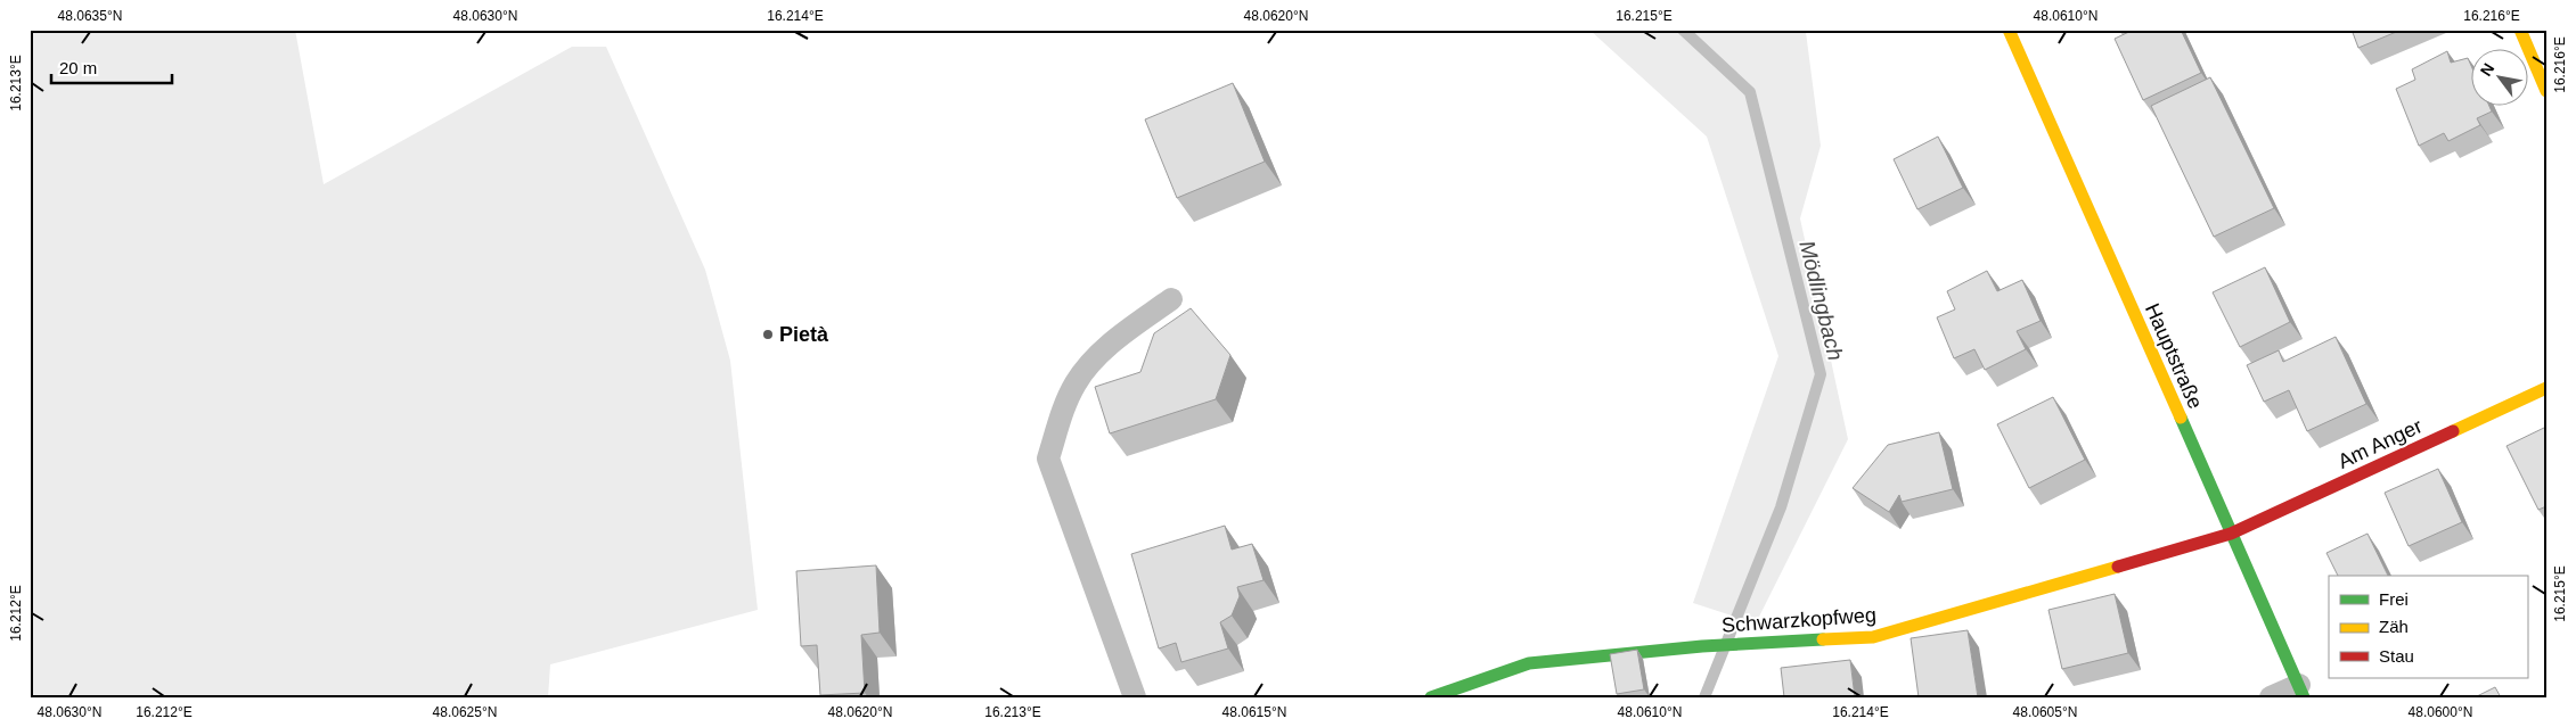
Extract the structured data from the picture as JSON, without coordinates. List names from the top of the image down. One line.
{"streets":{"street":["Hauptstraße","Am Anger","Schwarzkopfweg"]},"crossings":[["Hauptstraße","Am Anger"],["Hauptstraße","Schwarzkopfweg"],["Am Anger","Schwarzkopfweg"]],"water":["Mödlingbach"],"places":["Pietà"],"legend":["Frei","Zäh","Stau"],"scale_bar":"20 m","north":"top left","coordinates":["48.0635°N","48.0630°N","16.214°E","48.0620°N","16.215°E","48.0610°N","16.216°E","16.213°E","16.212°E","48.0625°N","48.0615°N","48.0605°N","48.0600°N"]}
